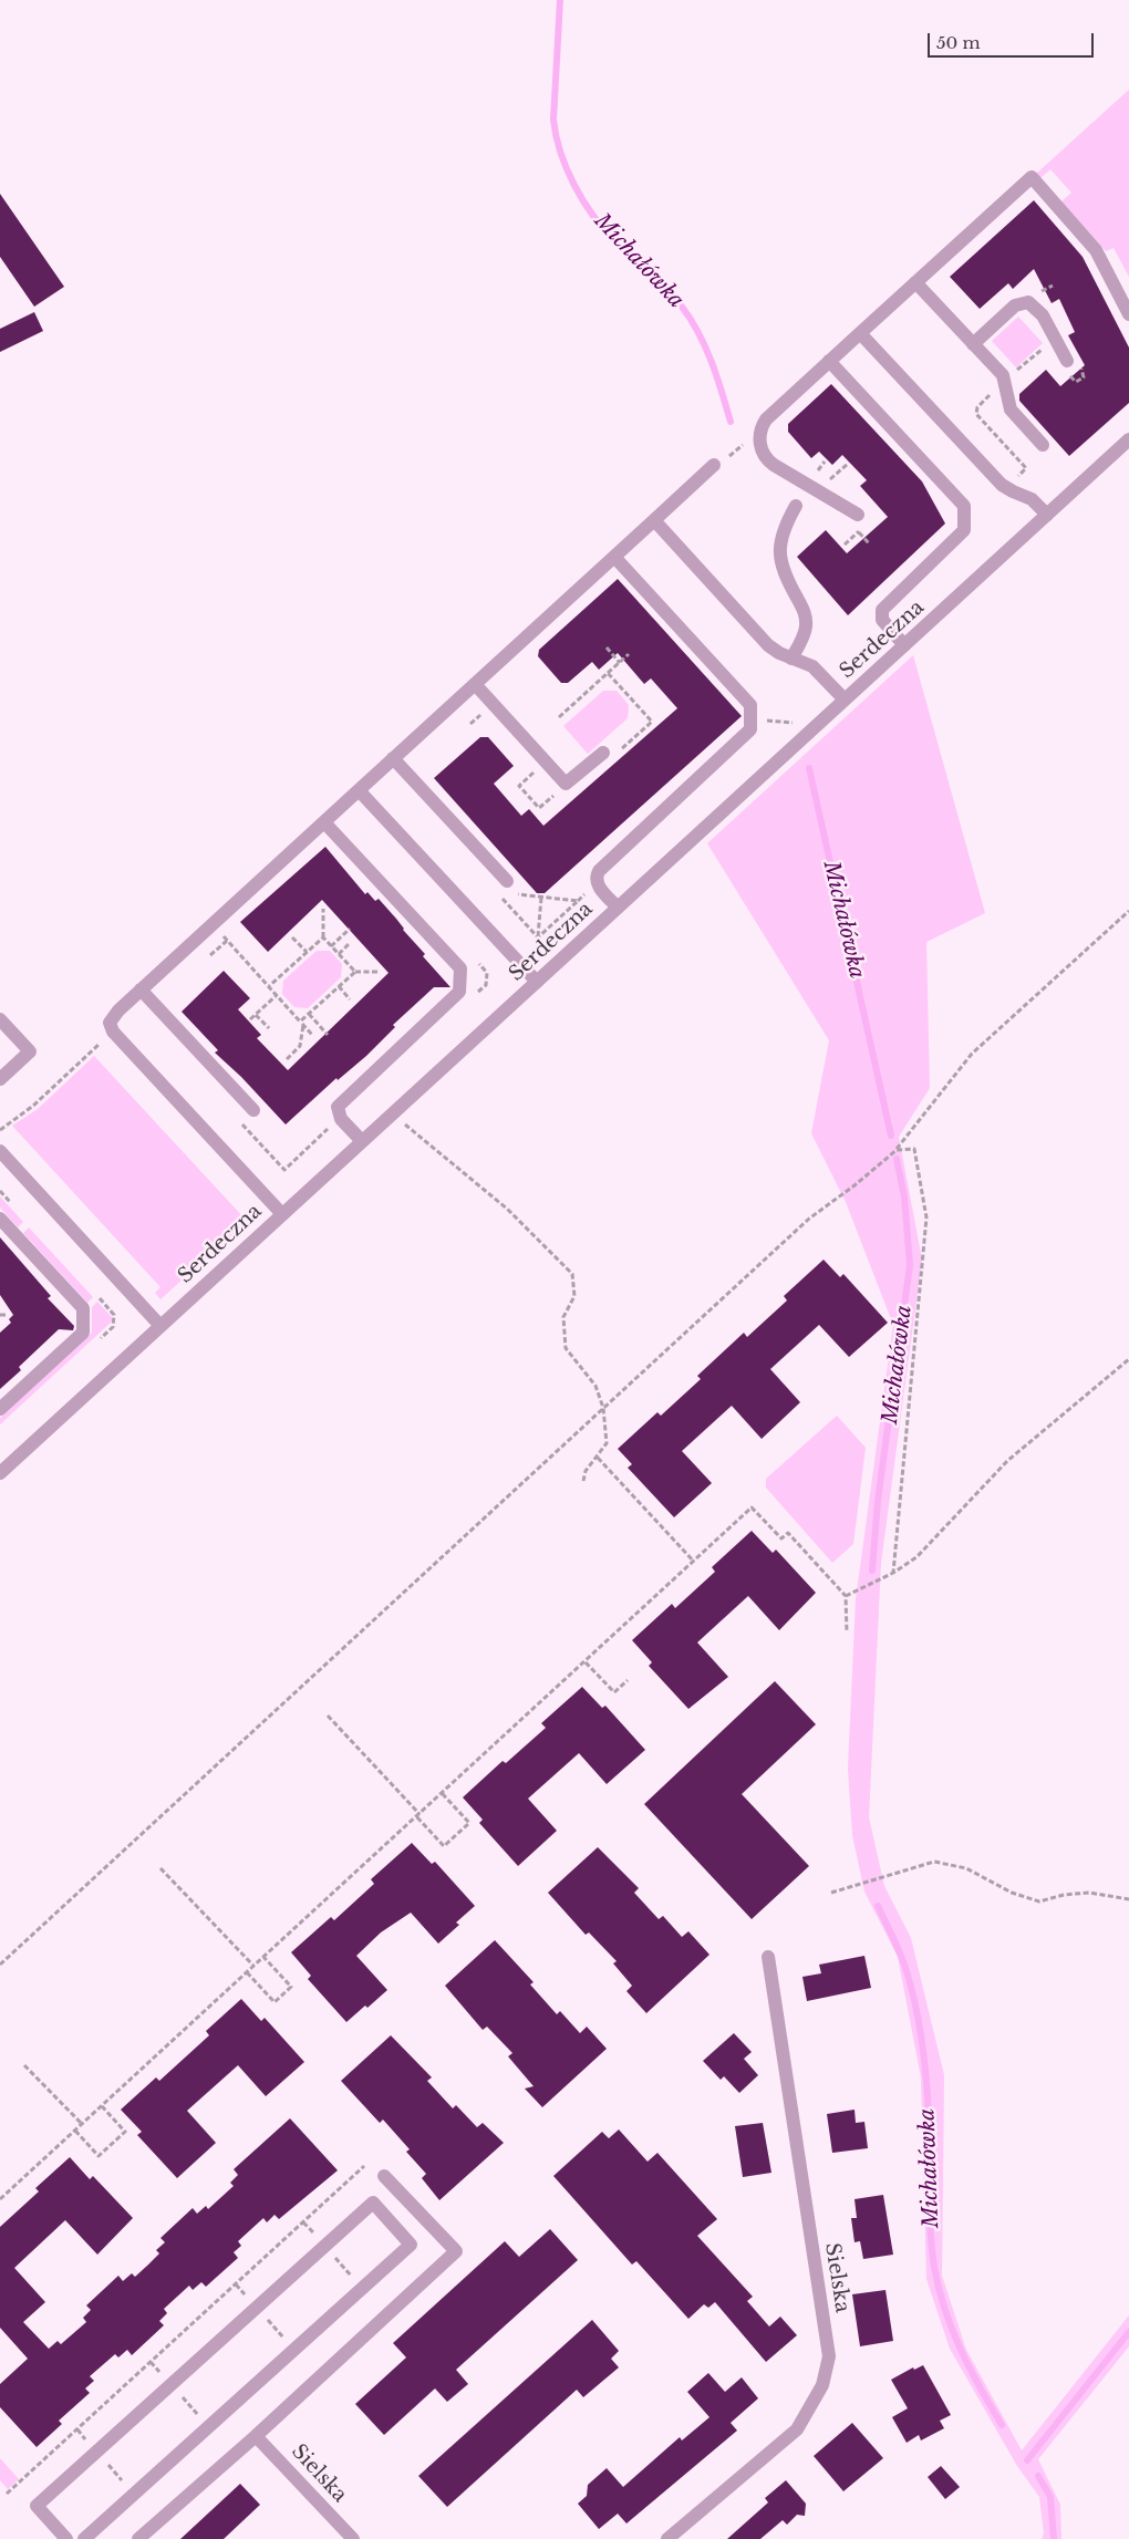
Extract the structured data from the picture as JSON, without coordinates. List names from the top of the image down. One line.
{"streets":{"street":["Serdeczna","Sielska"]},"water":["Michałówka"],"scale_bar":"50 m"}
